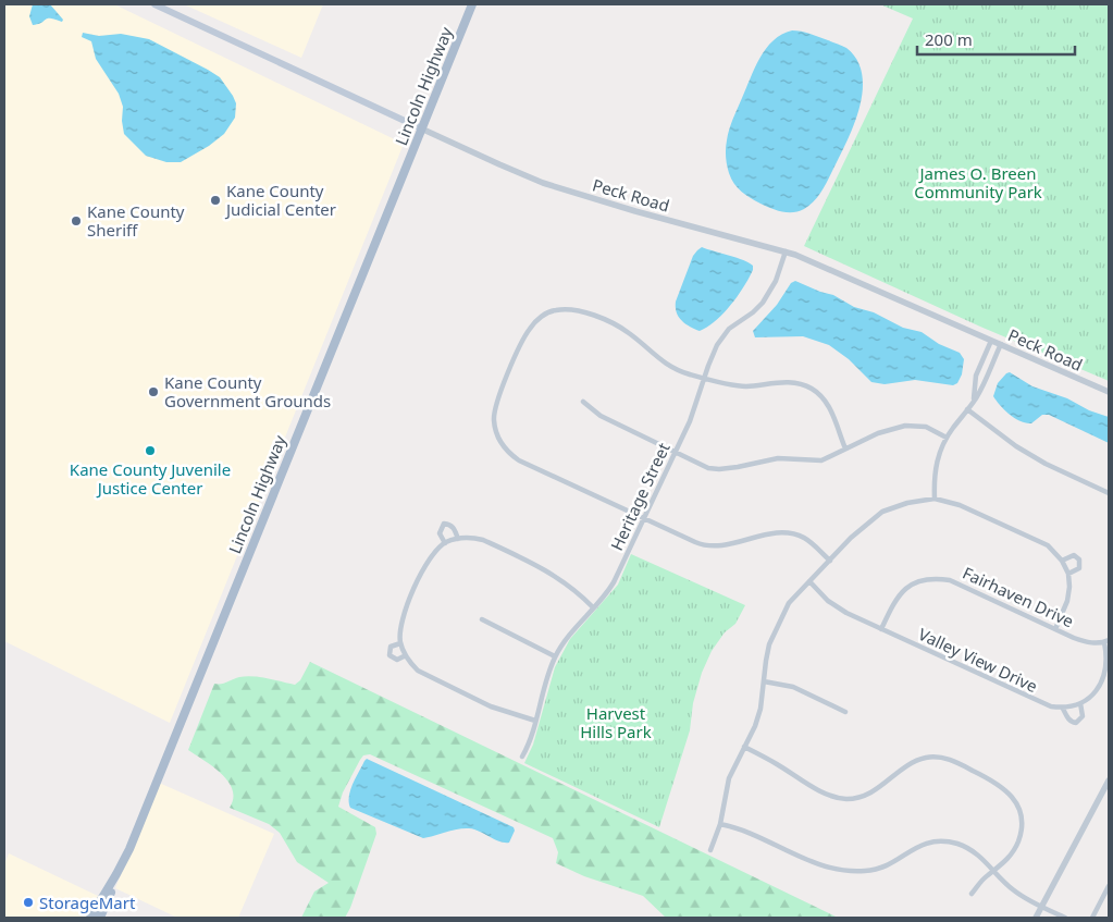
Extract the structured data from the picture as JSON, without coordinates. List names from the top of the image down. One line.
{"streets":{"main road":["Lincoln Highway","Peck Road"],"street":["Heritage Street","Fairhaven Drive","Valley View Drive"]},"crossings":[["Lincoln Highway","Peck Road"],["Peck Road","Heritage Street"],["Fairhaven Drive","Valley View Drive"]],"parks":["James O. Breen Community Park","Harvest Hills Park"],"places":["Kane County Judicial Center","Kane County Sheriff","Kane County Government Grounds","Kane County Juvenile Justice Center","StorageMart"],"scale_bar":"200 m"}
